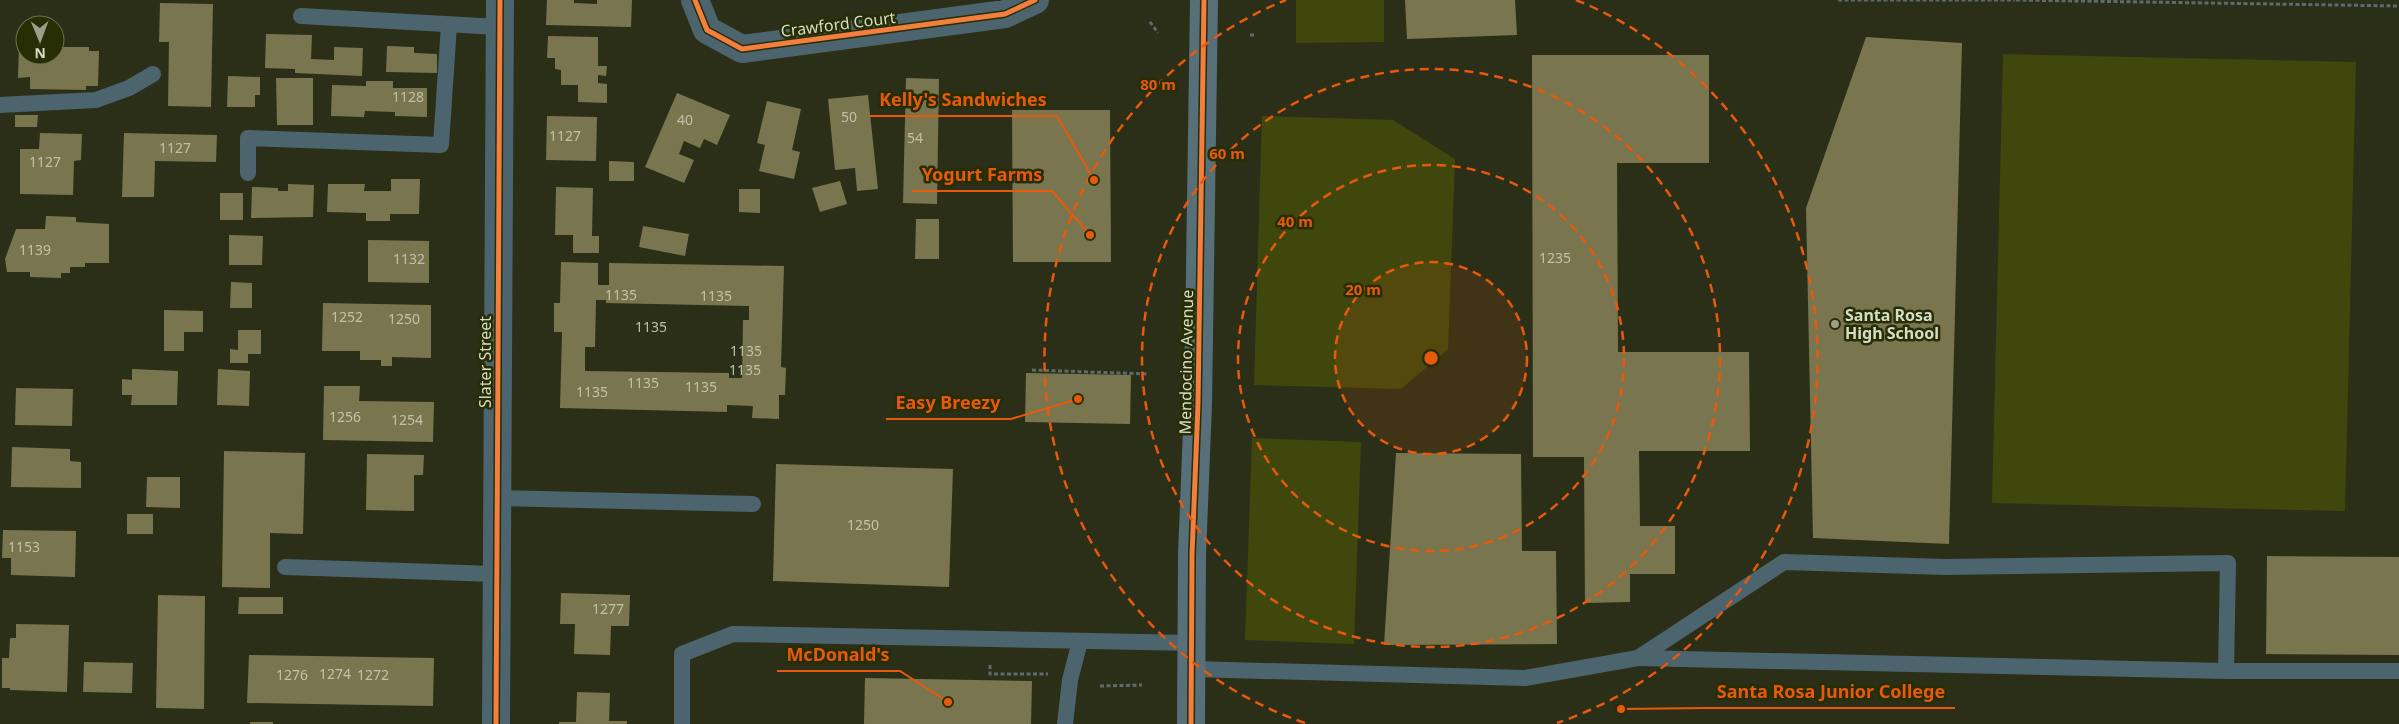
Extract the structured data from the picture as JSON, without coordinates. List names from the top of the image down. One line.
{"streets":{"main road":["Mendocino Avenue"],"street":["Crawford Court","Slater Street"]},"places":["Kelly's Sandwiches","Yogurt Farms","Santa Rosa High School","Easy Breezy","McDonald's","Santa Rosa Junior College"],"house_numbers":["1128","50","40","1127","54","1127","1127","1139","1235","1132","1135","1135","1252","1250","1135","1135","1135","1135","1135","1135","1256","1254","1250","1153","1277","1274","1276","1272"],"north":"bottom","rings":["80 m","60 m","40 m","20 m"]}
